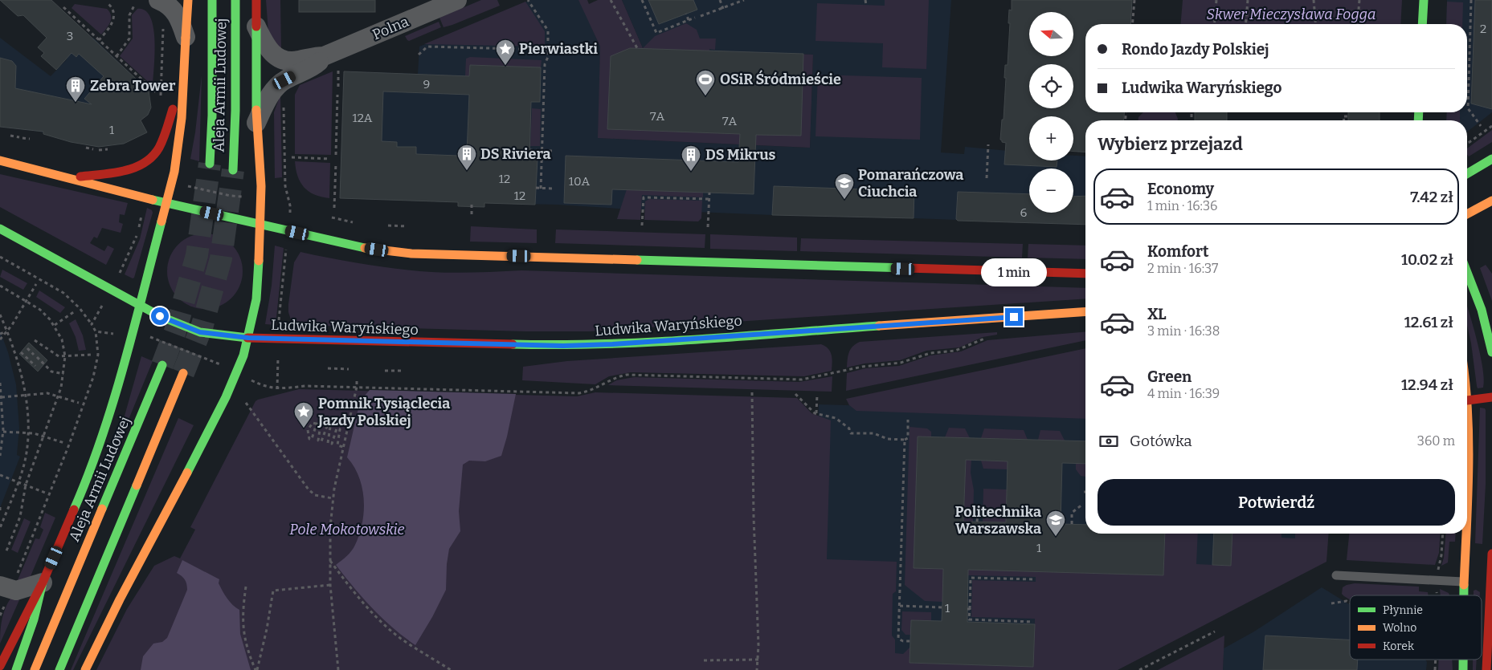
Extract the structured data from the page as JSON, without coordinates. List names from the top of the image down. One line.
{"streets":{"main road":["Aleja Armii Ludowej","Ludwika Waryńskiego"],"street":["Polna"]},"parks":["Skwer Mieczysława Fogga","Pole Mokotowskie"],"places":{"place":["Pierwiastki","Pomnik Tysiąclecia Jazdy Polskiej"],"sports":["OSiR Śródmieście"],"building":["Zebra Tower","DS Riviera","DS Mikrus"],"school or university":["Pomarańczowa Ciuchcia","Politechnika Warszawska"]},"house_numbers":["2","3","9","7A","12A","7A","1","12","10A","12","6","1","1"],"legend":["Płynnie","Wolno","Korek"],"north":"left","page":{"map_buttons":["+","−"],"banner":["Rondo Jazdy Polskiej","Ludwika Waryńskiego"],"heading":"Wybierz przejazd","list":[{"name":"Economy","note":"1 min · 16:36","value":"7.42 zł"},{"name":"Komfort","note":"2 min · 16:37","value":"10.02 zł"},{"name":"XL","note":"3 min · 16:38","value":"12.61 zł"},{"name":"Green","note":"4 min · 16:39","value":"12.94 zł"}],"bubble":"1 min","pay":["Gotówka","360 m"],"buttons":"Potwierdź"}}
